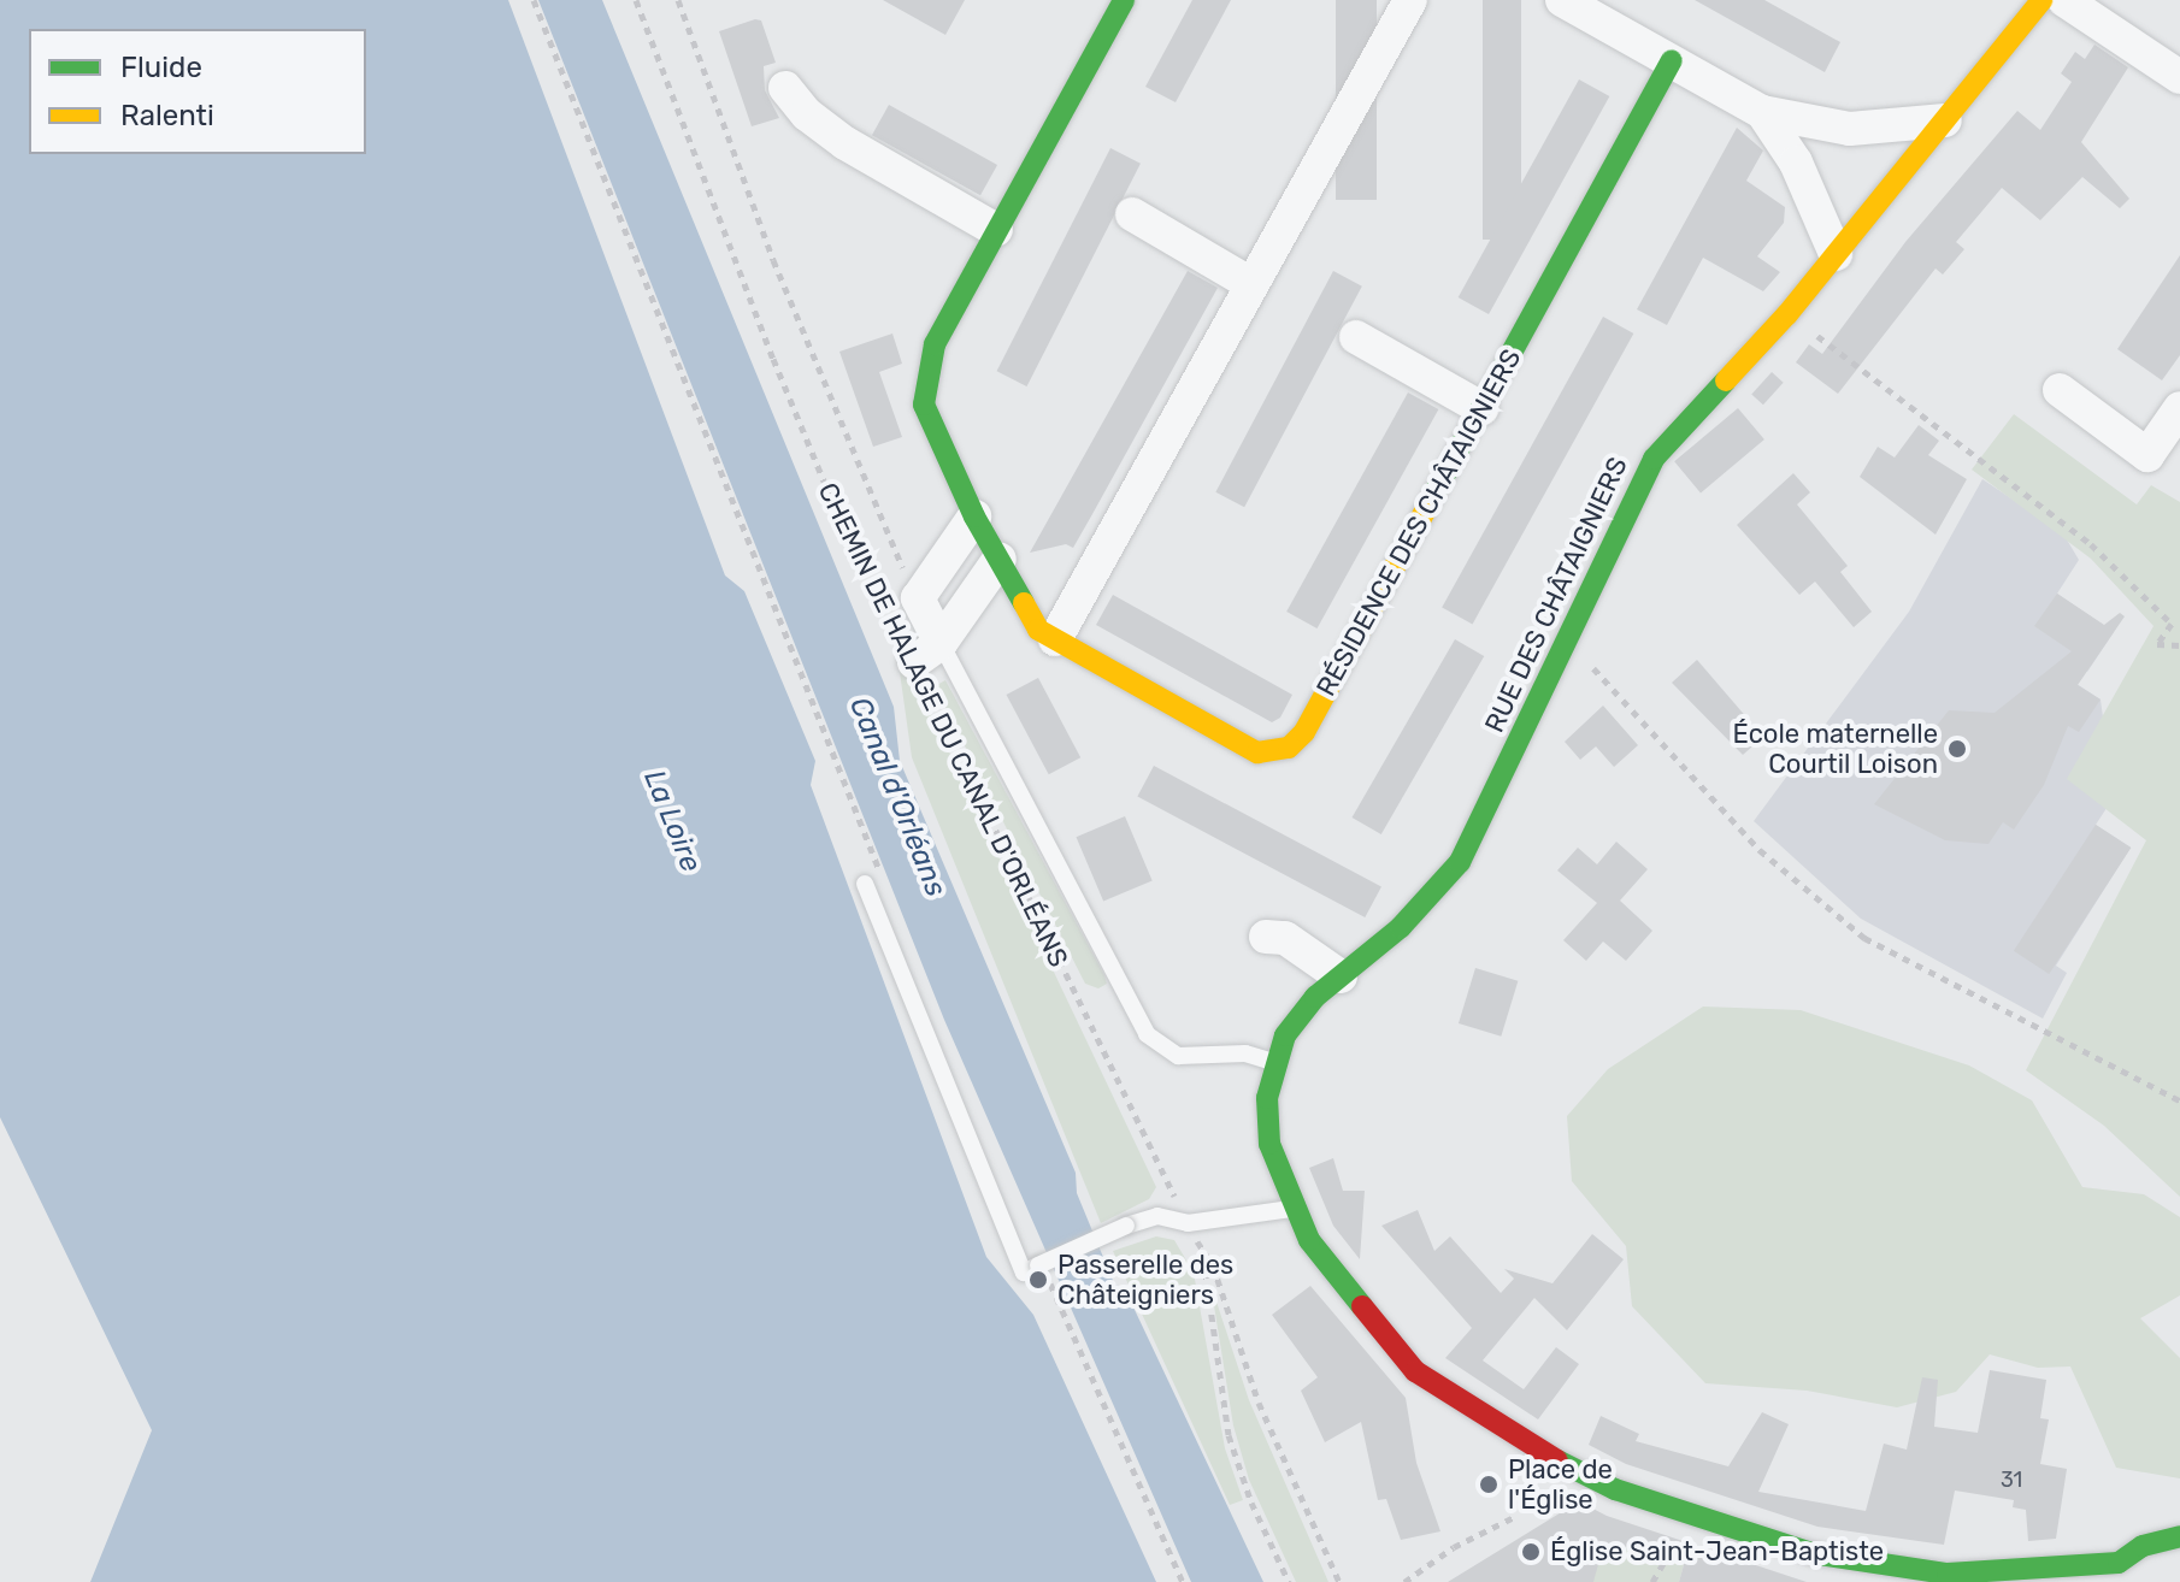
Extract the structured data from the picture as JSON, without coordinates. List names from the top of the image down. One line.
{"streets":{"street":["RÉSIDENCE DES CHÂTAIGNIERS","RUE DES CHÂTAIGNIERS"],"path":["CHEMIN DE HALAGE DU CANAL D'ORLÉANS"]},"water":["Canal d'Orléans","La Loire"],"places":["École maternelle Courtil Loison","Passerelle des Châteigniers","Place de l'Église","Église Saint-Jean-Baptiste"],"house_numbers":["31"],"legend":["Fluide","Ralenti"]}
